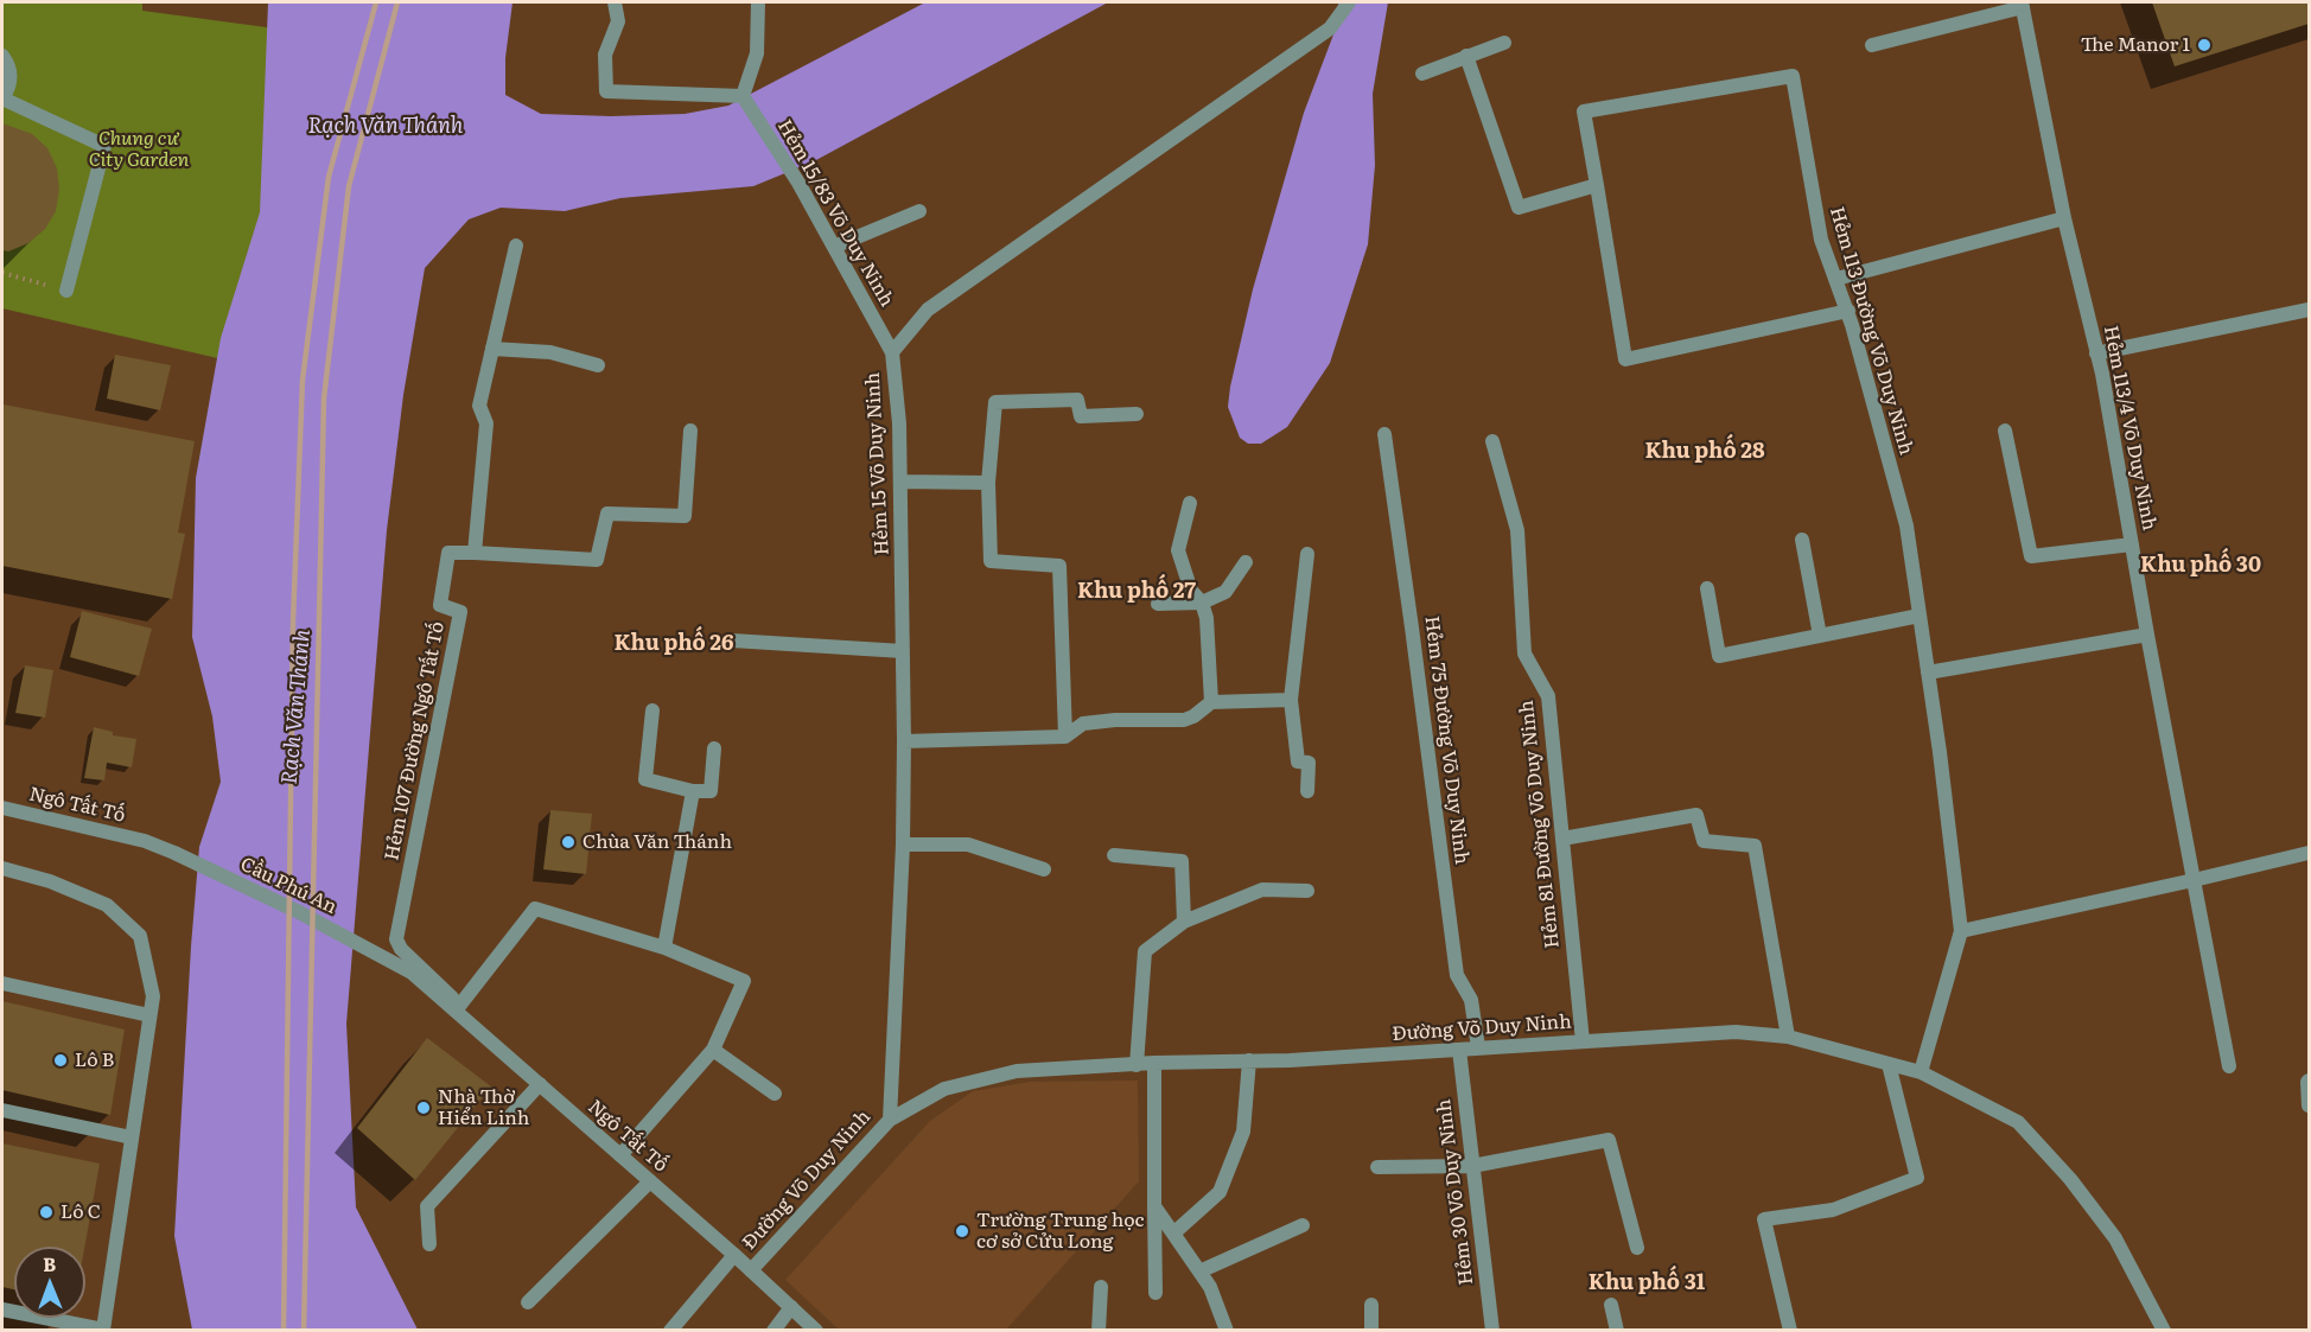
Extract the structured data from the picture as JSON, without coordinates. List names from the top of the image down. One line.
{"streets":{"street":["Hẻm 15/83 Võ Duy Ninh","Hẻm 113 Đường Võ Duy Ninh","Hẻm 113/4 Võ Duy Ninh","Hẻm 15 Võ Duy Ninh","Hẻm 75 Đường Võ Duy Ninh","Hẻm 107 Đường Ngô Tất Tố","Ngô Tất Tố","Hẻm 81 Đường Võ Duy Ninh","Cầu Phú An","Đường Võ Duy Ninh","Hẻm 30 Võ Duy Ninh"]},"crossings":[["Hẻm 15/83 Võ Duy Ninh","Hẻm 15 Võ Duy Ninh"],["Hẻm 113 Đường Võ Duy Ninh","Đường Võ Duy Ninh"],["Hẻm 15 Võ Duy Ninh","Đường Võ Duy Ninh"],["Hẻm 75 Đường Võ Duy Ninh","Đường Võ Duy Ninh"],["Hẻm 107 Đường Ngô Tất Tố","Ngô Tất Tố"],["Ngô Tất Tố","Cầu Phú An"],["Ngô Tất Tố","Đường Võ Duy Ninh"],["Hẻm 81 Đường Võ Duy Ninh","Đường Võ Duy Ninh"],["Đường Võ Duy Ninh","Hẻm 30 Võ Duy Ninh"]],"districts":["Khu phố 28","Khu phố 30","Khu phố 27","Khu phố 26","Khu phố 31"],"water":["Rạch Văn Thánh"],"parks":["Chung cư City Garden"],"places":["The Manor 1","Chùa Văn Thánh","Lô B","Nhà Thờ Hiển Linh","Lô C","Trường Trung học cơ sở Cửu Long"],"north":"top"}
